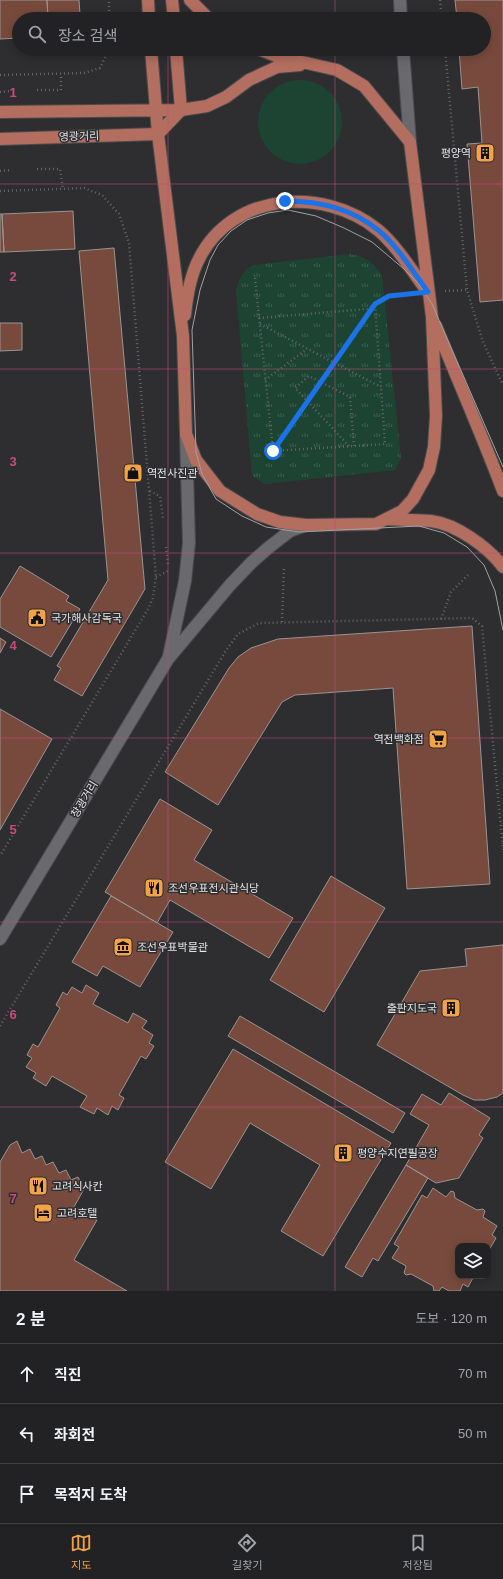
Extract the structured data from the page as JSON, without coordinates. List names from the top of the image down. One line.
{"streets":{"main road":["영광거리","창광거리"]},"places":{"building":["평양역","출판지도국","평양수지연필공장"],"shop":["역전사진관"],"public building":["국가해사감독국"],"supermarket":["역전백화점"],"restaurant":["조선우표전시관식당","고려식사칸"],"museum":["조선우표박물관"],"hotel":["고려호텔"]},"page":{"search":"장소 검색","heading":["2 분","도보 · 120 m"],"list":[["직진","70 m"],["좌회전","50 m"],"목적지 도착"],"nav":["지도","길찾기","저장됨"]},"grid":{"rows":["1","2","3","4","5","6","7"]}}
